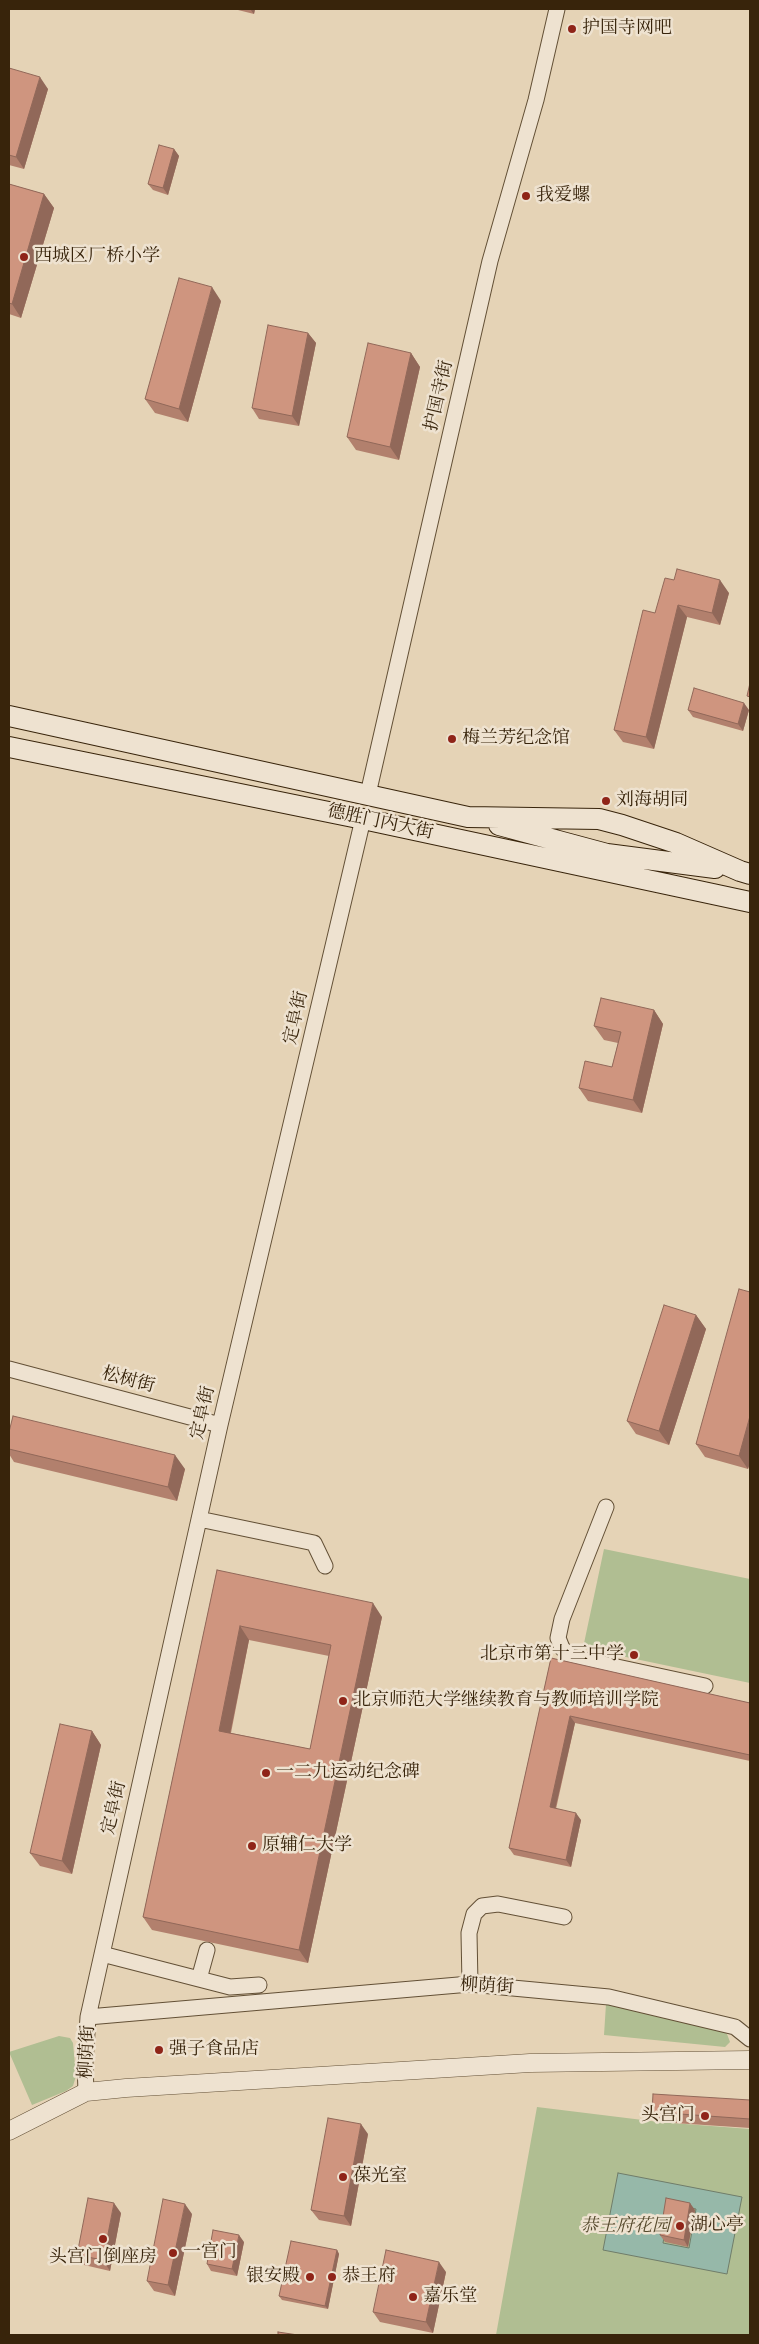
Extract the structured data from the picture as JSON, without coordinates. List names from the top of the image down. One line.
{"streets":{"main road":["德胜门内大街"],"street":["护国寺街","定阜街","松树街","柳荫街"]},"crossings":[["护国寺街","德胜门内大街"],["德胜门内大街","定阜街"],["定阜街","松树街"],["定阜街","柳荫街"]],"parks":["恭王府花园"],"places":["护国寺网吧","我爱螺","西城区厂桥小学","梅兰芳纪念馆","刘海胡同","北京市第十三中学","北京师范大学继续教育与教师培训学院","一二九运动纪念碑","原辅仁大学","强子食品店","头宫门","葆光室","湖心亭","头宫门倒座房","一宫门","银安殿","恭王府","嘉乐堂"]}
